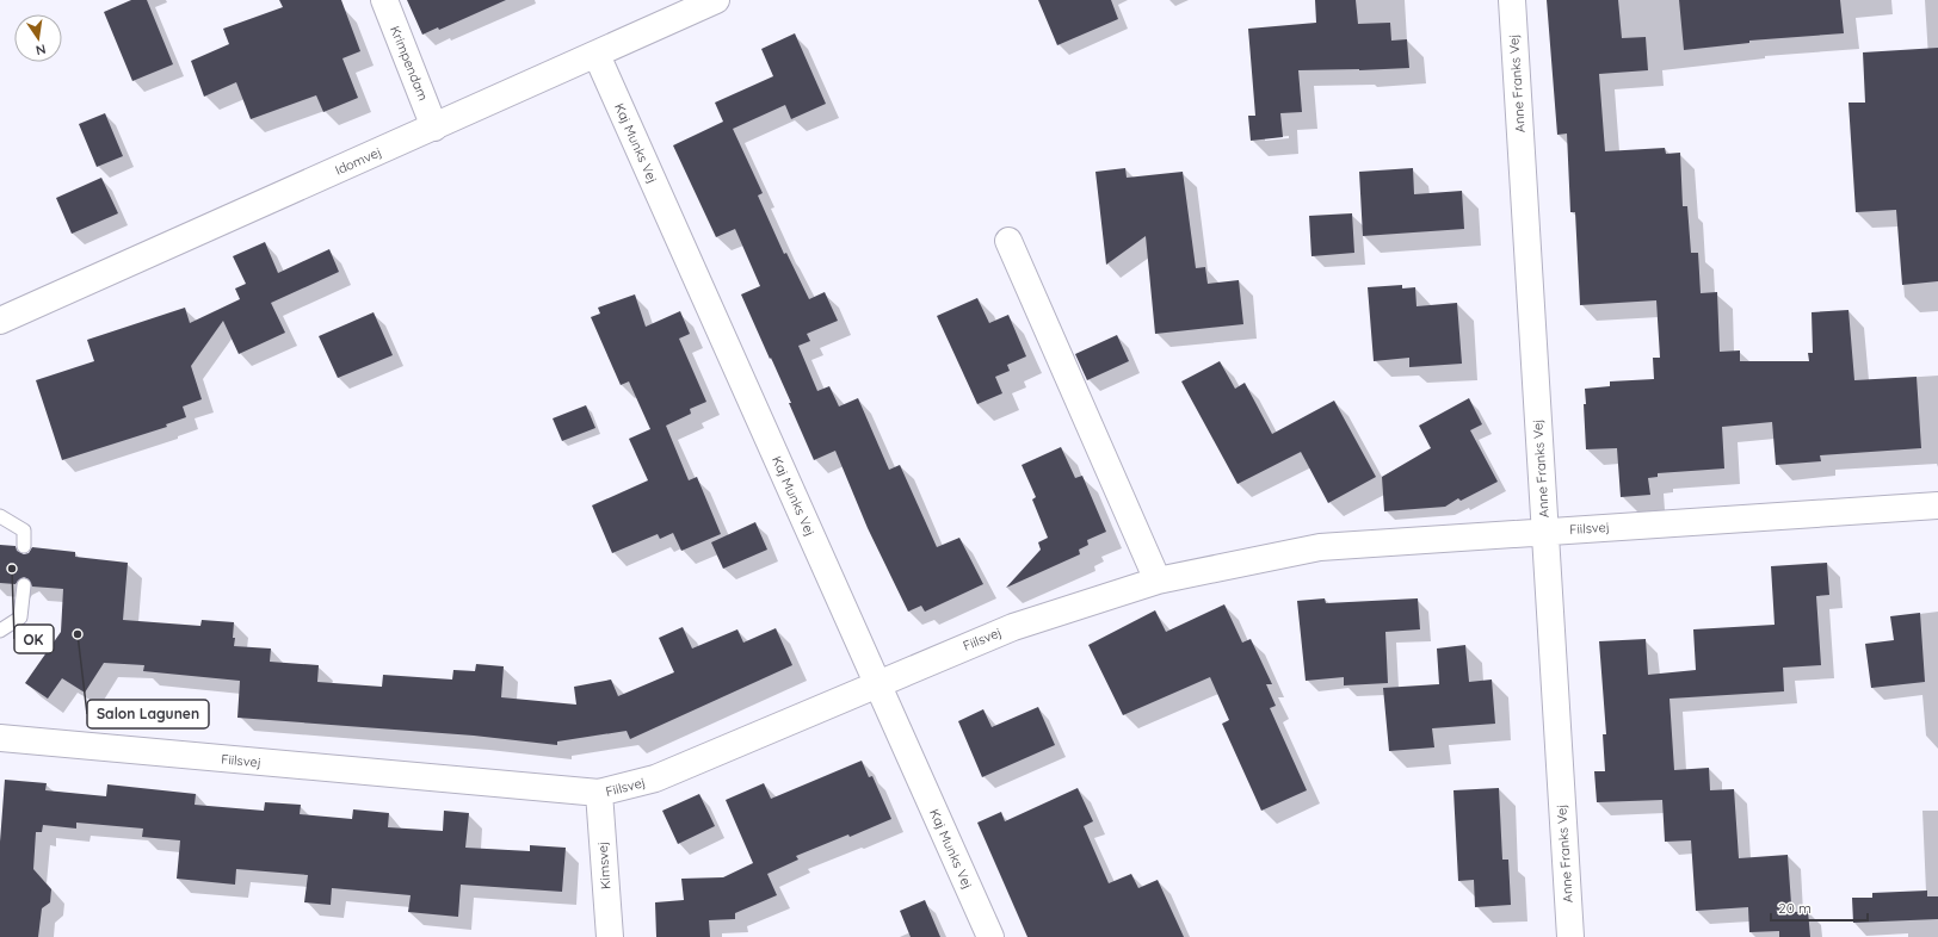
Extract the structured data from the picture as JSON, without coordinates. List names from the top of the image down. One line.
{"streets":{"street":["Krimpendam","Anne Franks Vej","Kaj Munks Vej","Idomvej","Fiilsvej","Kimsvej"]},"crossings":[["Krimpendam","Idomvej"],["Anne Franks Vej","Fiilsvej"],["Kaj Munks Vej","Idomvej"],["Kaj Munks Vej","Fiilsvej"],["Fiilsvej","Kimsvej"]],"places":["OK","Salon Lagunen"],"scale_bar":"20 m","north":"bottom"}
